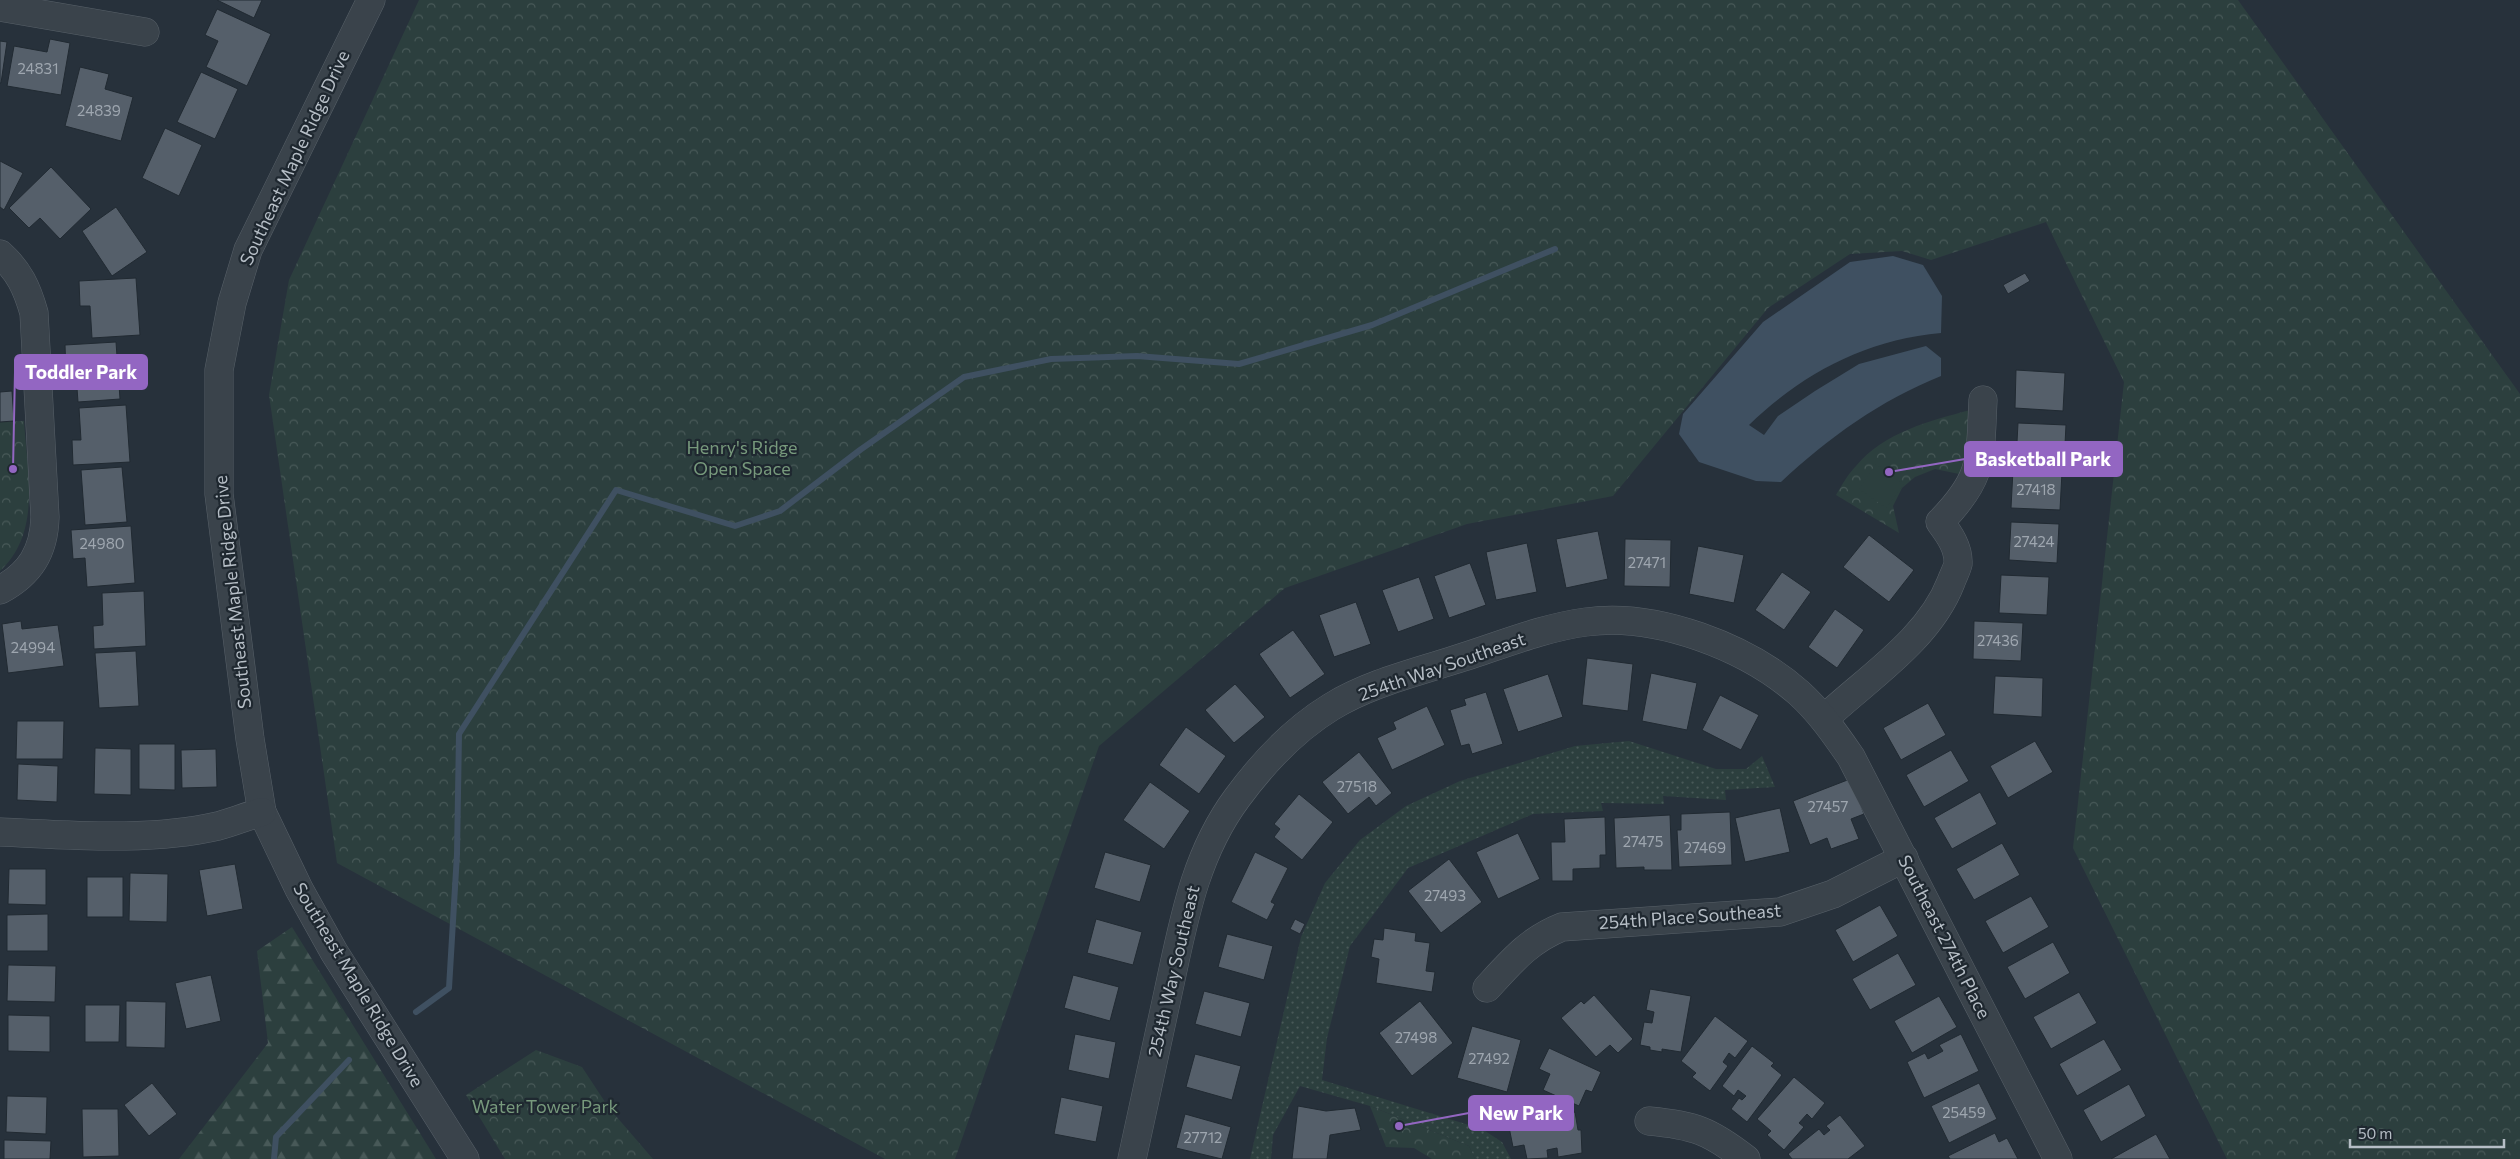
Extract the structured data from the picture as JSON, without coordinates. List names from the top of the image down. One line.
{"streets":{"street":["Southeast Maple Ridge Drive","254th Way Southeast","254th Place Southeast","Southeast 274th Place"]},"crossings":[["254th Way Southeast","Southeast 274th Place"],["254th Place Southeast","Southeast 274th Place"]],"parks":["Henry's Ridge Open Space","Water Tower Park"],"places":["Toddler Park","Basketball Park","New Park"],"house_numbers":["24831","24839","27418","27424","24980","27471","27436","24994","27518","27457","27475","27469","27493","27498","27492","25459","27712"],"scale_bar":"50 m"}
